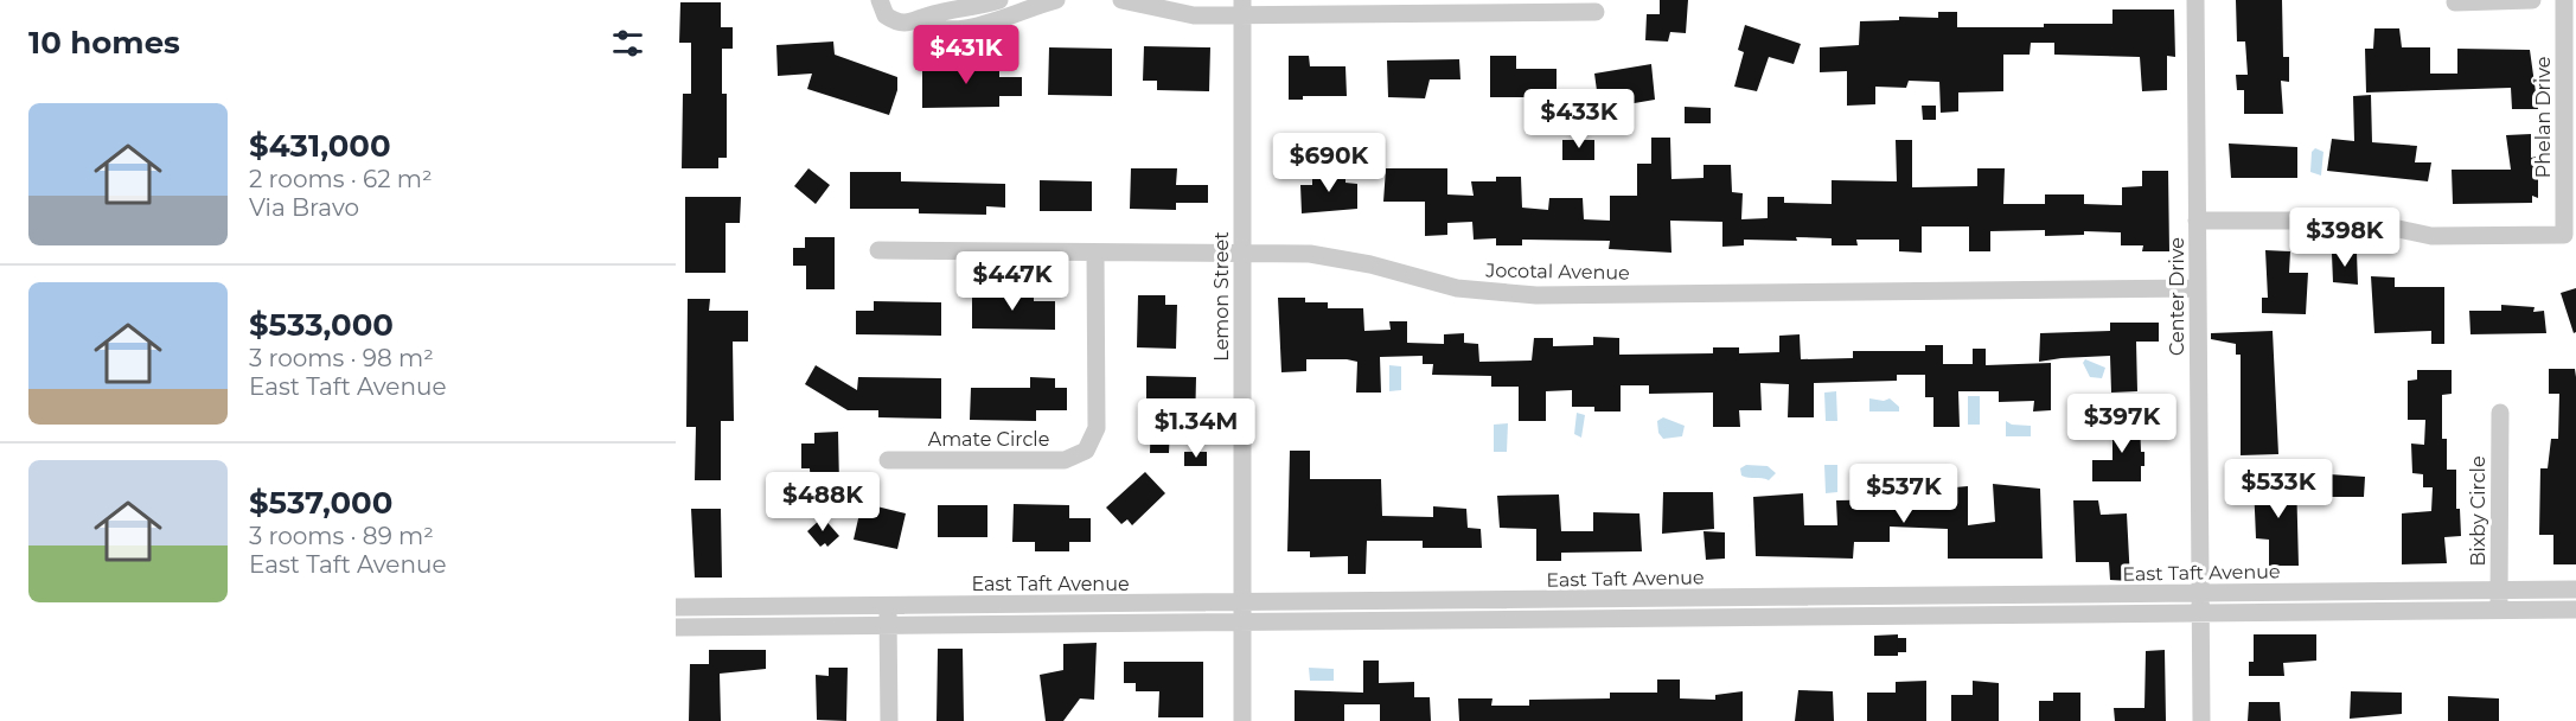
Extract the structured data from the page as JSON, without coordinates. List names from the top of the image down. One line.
{"streets":{"street":["Phelan Drive","Jocotal Avenue","Lemon Street","Center Drive","Amate Circle","Bixby Circle","East Taft Avenue"]},"crossings":[["Phelan Drive","Center Drive"],["Jocotal Avenue","Lemon Street"],["Jocotal Avenue","Center Drive"],["Jocotal Avenue","Amate Circle"],["Lemon Street","East Taft Avenue"],["Center Drive","East Taft Avenue"],["Bixby Circle","East Taft Avenue"]],"page":{"heading":"10 homes","price":["$431K","$433K","$690K","$398K","$447K","$397K","$1.34M","$533K","$537K","$488K"],"list":[{"name":"$431,000","note":"2 rooms · 62 m² · Via Bravo"},{"name":"$533,000","note":"3 rooms · 98 m² · East Taft Avenue"},{"name":"$537,000","note":"3 rooms · 89 m² · East Taft Avenue"}]}}
